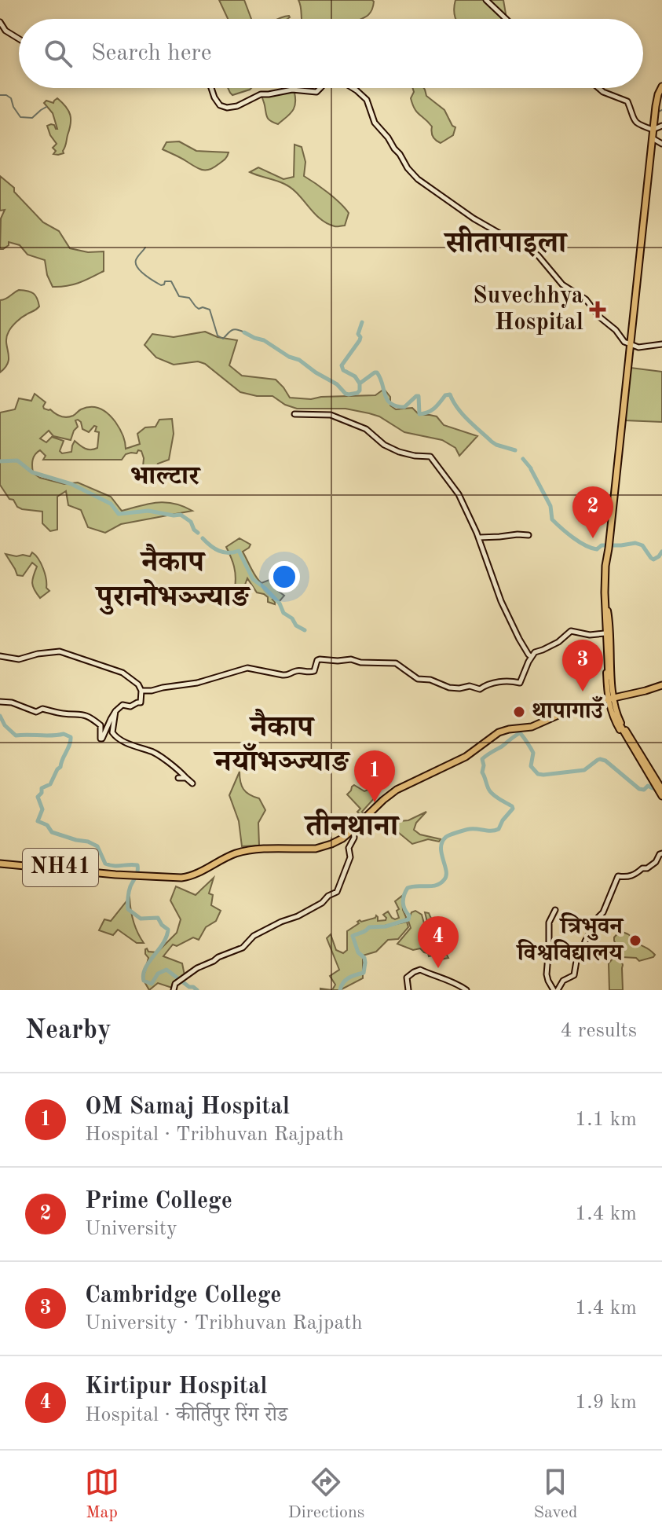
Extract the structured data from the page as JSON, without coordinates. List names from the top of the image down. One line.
{"streets":{"highway":["NH41"]},"districts":["सीतापाइला","भाल्टार","नैकाप पुरानोभञ्ज्याङ","नैकाप नयाँभञ्ज्याङ","तीनथाना"],"places":{"health":["Suvechhya Hospital"],"other":["थापागाउँ","त्रिभुवन विश्वविद्यालय"]},"page":{"search":"Search here","pins":["2","3","1","4"],"heading":["Nearby","4 results"],"list":[{"mark":"1","name":"OM Samaj Hospital","note":"Hospital · Tribhuvan Rajpath","value":"1.1 km"},{"mark":"2","name":"Prime College","note":"University","value":"1.4 km"},{"mark":"3","name":"Cambridge College","note":"University · Tribhuvan Rajpath","value":"1.4 km"},{"mark":"4","name":"Kirtipur Hospital","note":"Hospital · कीर्तिपुर रिंग रोड","value":"1.9 km"}],"nav":["Map","Directions","Saved"]}}
